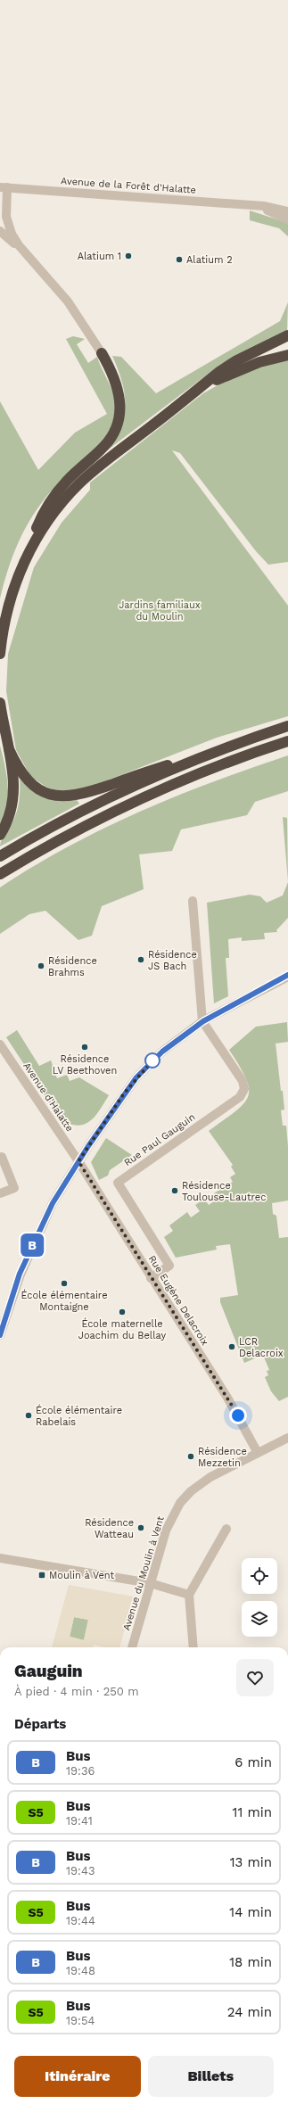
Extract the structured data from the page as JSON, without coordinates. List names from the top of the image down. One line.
{"streets":{"street":["Avenue de la Forêt d'Halatte","Avenue d'Halatte","Rue Paul Gauguin","Rue Eugène Delacroix","Avenue du Moulin à Vent"]},"crossings":[["Avenue d'Halatte","Rue Eugène Delacroix"],["Rue Paul Gauguin","Rue Eugène Delacroix"],["Rue Eugène Delacroix","Avenue du Moulin à Vent"]],"parks":["Jardins familiaux du Moulin"],"places":{"other":["Alatium 1","Alatium 2","Résidence JS Bach","Résidence Brahms","Résidence LV Beethoven","Résidence Toulouse-Lautrec","École élémentaire Montaigne","École maternelle Joachim du Bellay","LCR Delacroix","École élémentaire Rabelais","Résidence Mezzetin","Résidence Watteau"],"transit":["Moulin à Vent"]},"lines":["bus line B"],"page":{"on_map":"B","heading":[["Gauguin","À pied · 4 min · 250 m"],"Départs"],"list":[{"mark":"B","name":"Bus","note":"19:36","value":"6 min"},{"mark":"S5","name":"Bus","note":"19:41","value":"11 min"},{"mark":"B","name":"Bus","note":"19:43","value":"13 min"},{"mark":"S5","name":"Bus","note":"19:44","value":"14 min"},{"mark":"B","name":"Bus","note":"19:48","value":"18 min"},{"mark":"S5","name":"Bus","note":"19:54","value":"24 min"}],"buttons":["Itinéraire","Billets"]}}
